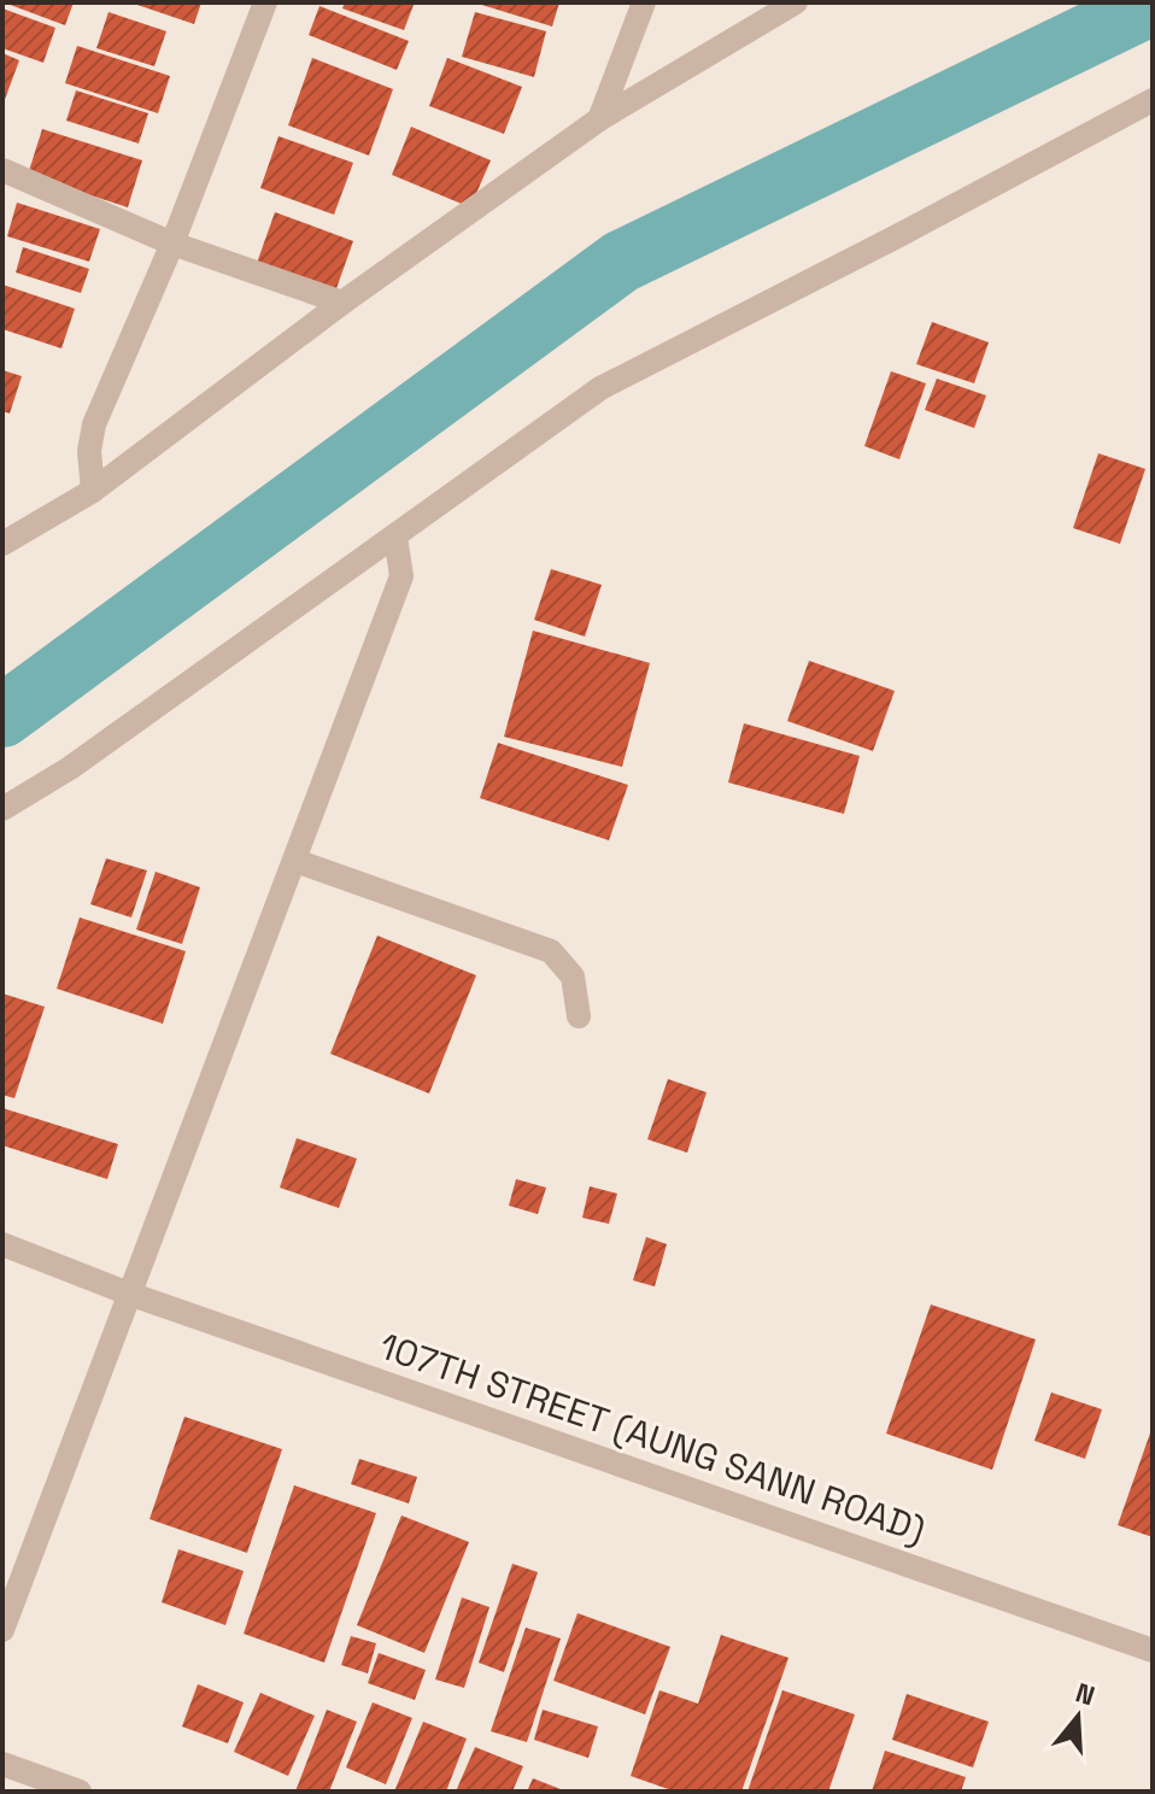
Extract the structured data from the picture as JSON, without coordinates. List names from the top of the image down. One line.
{"streets":{"street":["107TH STREET (AUNG SANN ROAD)"]},"north":"top"}
